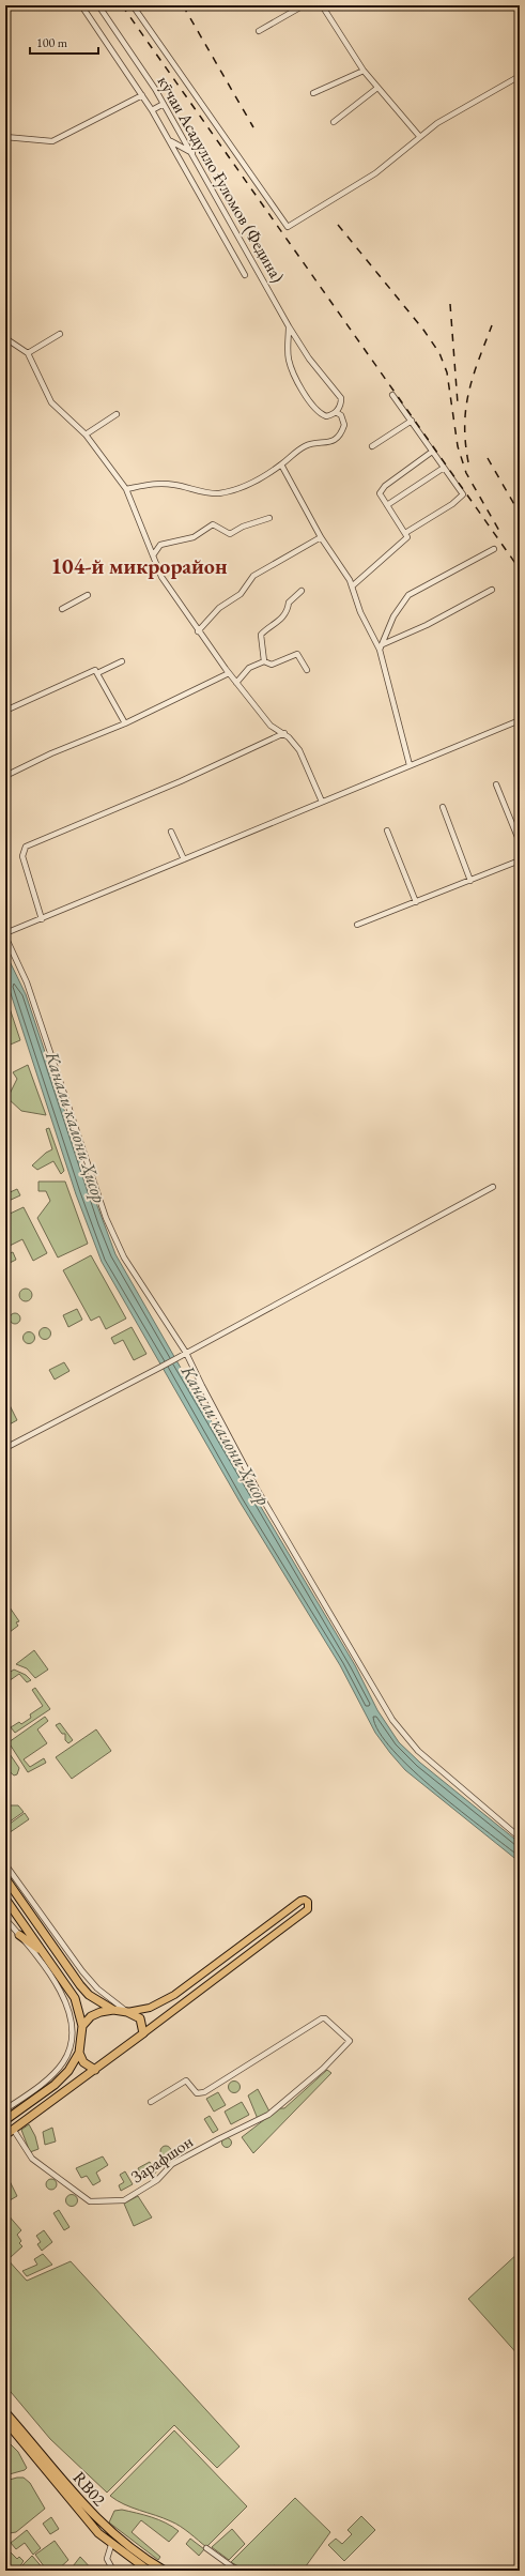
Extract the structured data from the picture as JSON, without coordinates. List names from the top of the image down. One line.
{"streets":{"highway":["RB02"],"street":["кӯчаи Асадулло Ғуломов (Федина)","Зарафшон"]},"districts":["104-й микрорайон"],"water":["Канали калони Ҳисор"],"scale_bar":"100 m"}
